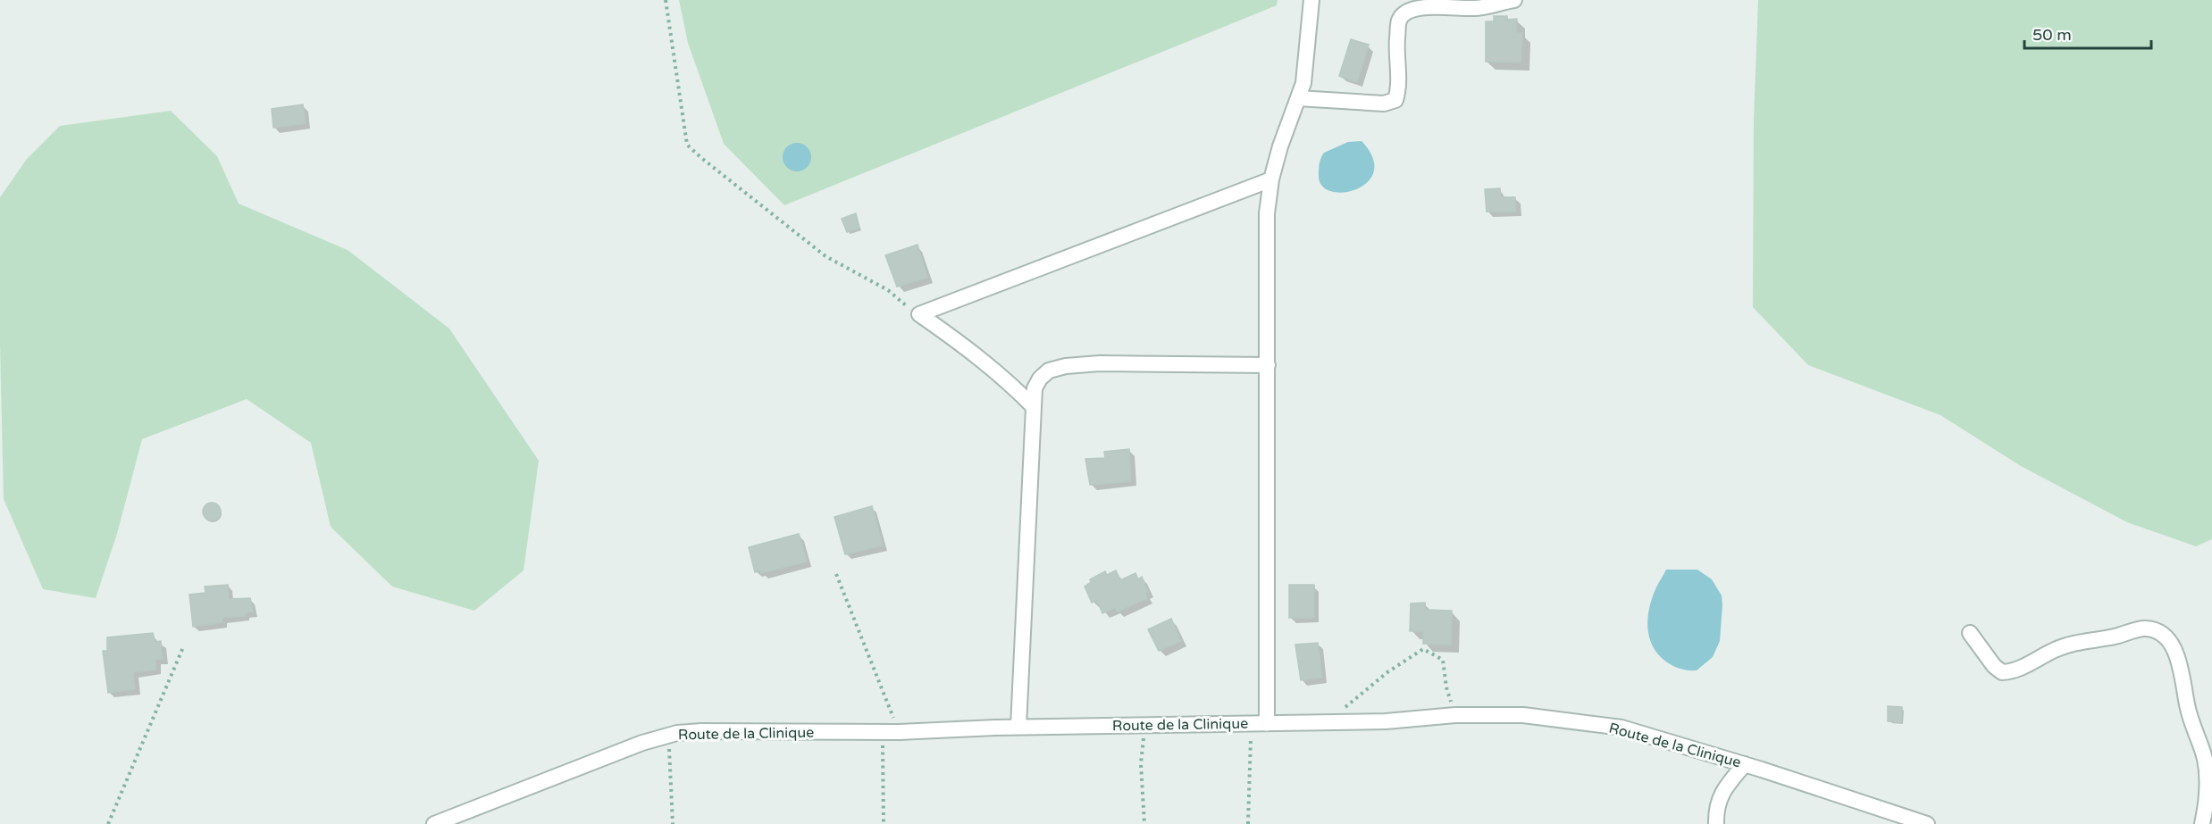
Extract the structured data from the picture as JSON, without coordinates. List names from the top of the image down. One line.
{"streets":{"street":["Route de la Clinique"]},"scale_bar":"50 m"}
